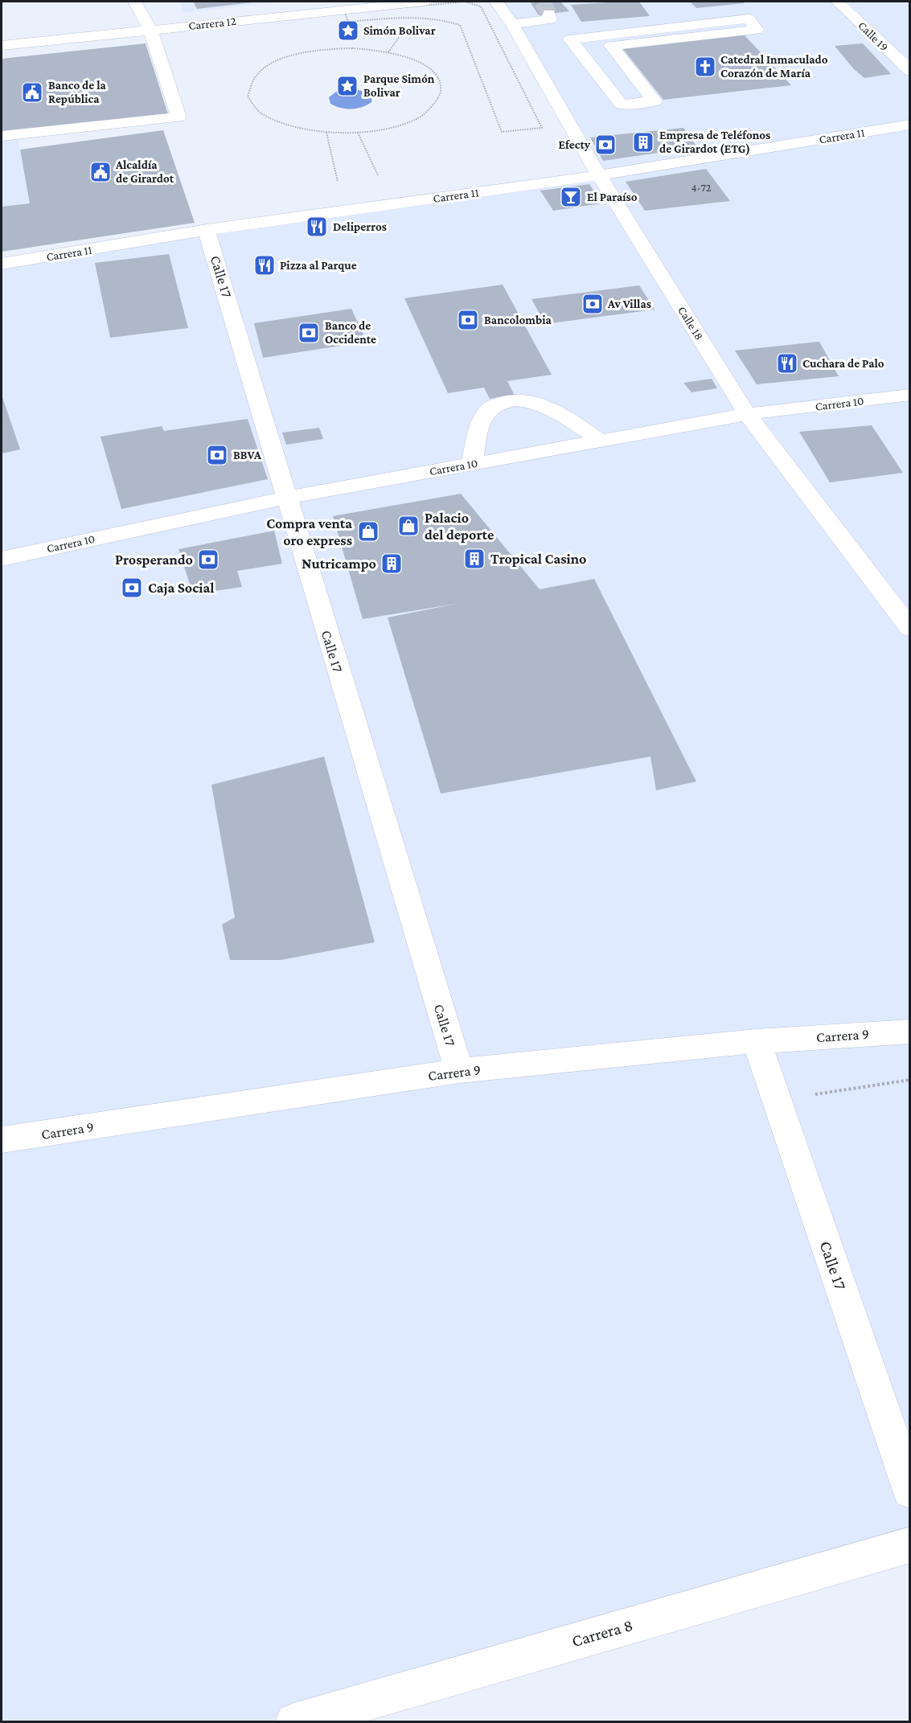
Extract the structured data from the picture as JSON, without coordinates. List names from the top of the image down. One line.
{"streets":{"street":["Carrera 12","Calle 19","Carrera 11","Calle 17","Calle 18","Carrera 10","Carrera 9","Carrera 8"]},"crossings":[["Carrera 11","Calle 17"],["Carrera 11","Calle 18"],["Calle 17","Carrera 10"],["Calle 17","Carrera 9"],["Calle 18","Carrera 10"]],"places":{"place":["Simón Bolivar","Parque Simón Bolivar"],"church":["Catedral Inmaculado Corazón de María"],"public building":["Banco de la República","Alcaldía de Girardot"],"building":["Empresa de Teléfonos de Girardot (ETG)","Tropical Casino","Nutricampo"],"bank":["Efecty","Av Villas","Bancolombia","Banco de Occidente","BBVA","Prosperando","Caja Social"],"bar":["El Paraíso"],"restaurant":["Deliperros","Pizza al Parque","Cuchara de Palo"],"shop":["Palacio del deporte","Compra venta oro express"]},"house_numbers":["4-72"]}
